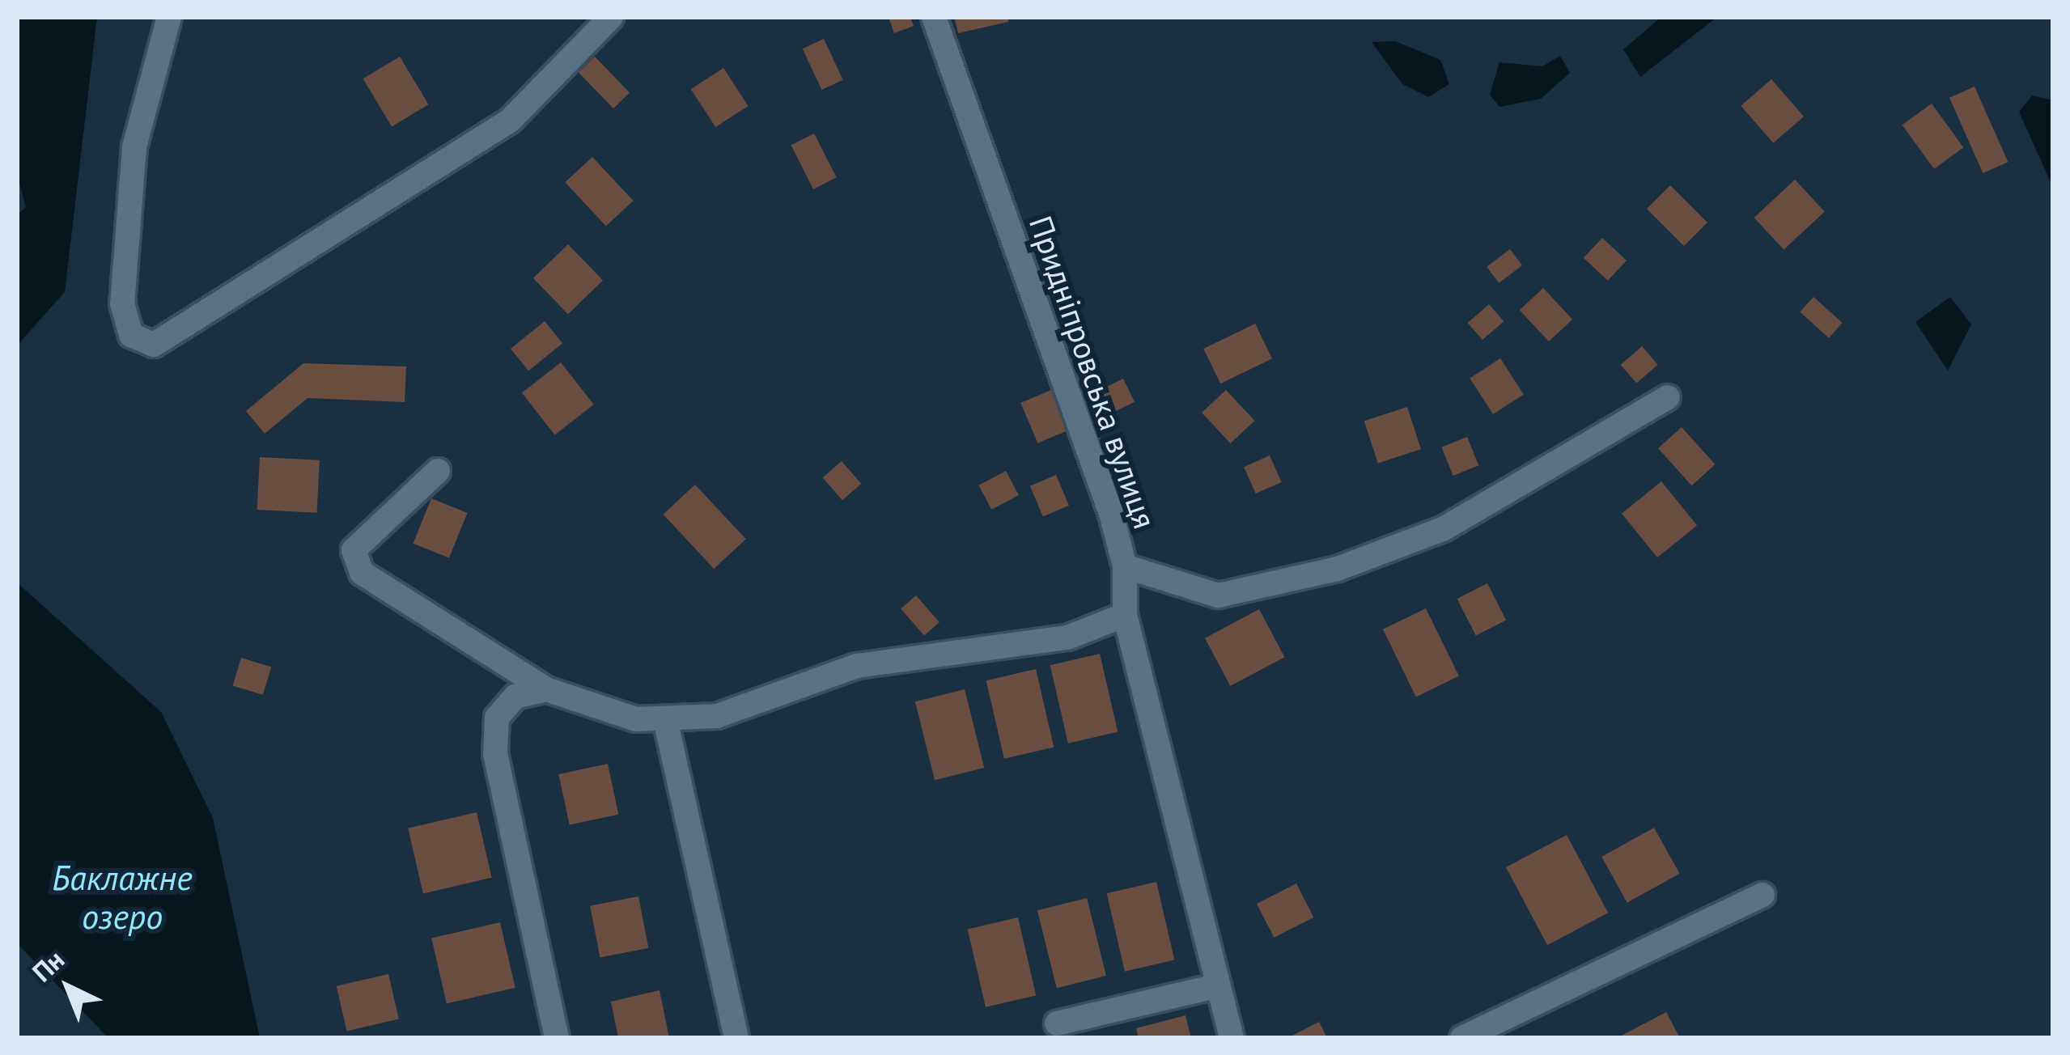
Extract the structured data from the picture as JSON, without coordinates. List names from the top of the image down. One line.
{"streets":{"street":["Придніпровська вулиця"]},"water":["Баклажне озеро"],"north":"top left"}
